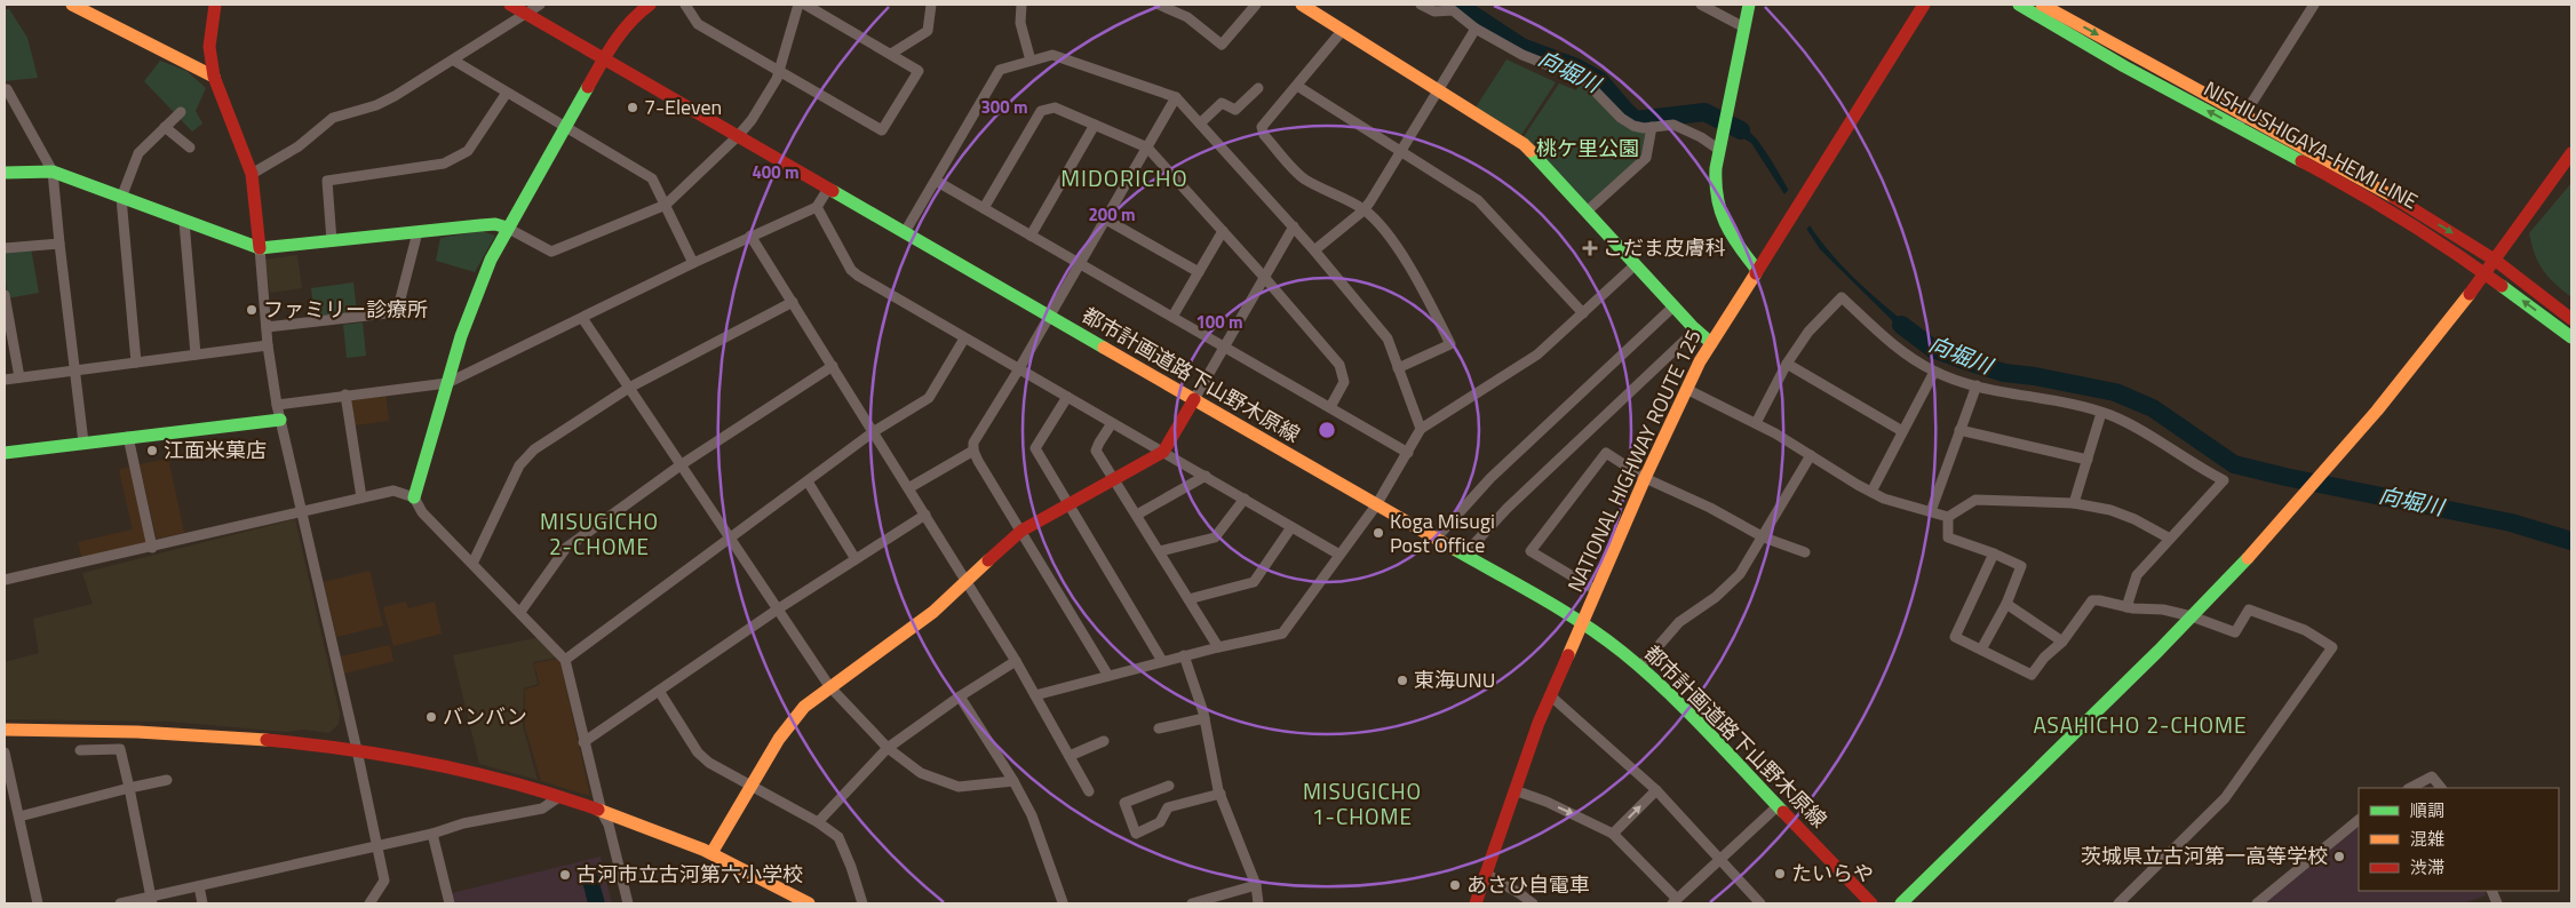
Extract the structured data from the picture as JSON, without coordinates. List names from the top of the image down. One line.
{"streets":{"main road":["NISHIUSHIGAYA-HEMI LINE","都市計画道路下山野木原線","NATIONAL HIGHWAY ROUTE 125"]},"crossings":[["都市計画道路下山野木原線","NATIONAL HIGHWAY ROUTE 125"]],"districts":["MIDORICHO","MISUGICHO 2-CHOME","ASAHICHO 2-CHOME","MISUGICHO 1-CHOME"],"water":["向堀川"],"parks":["桃ケ里公園"],"places":{"other":["7-Eleven","ファミリー診療所","江面米菓店","Koga Misugi Post Office","東海UNU","バンバン","茨城県立古河第一高等学校","たいらや","古河市立古河第六小学校","あさひ自電車"],"health":["こだま皮膚科"]},"legend":["順調","混雑","渋滞"],"rings":["300 m","400 m","200 m","100 m"]}
